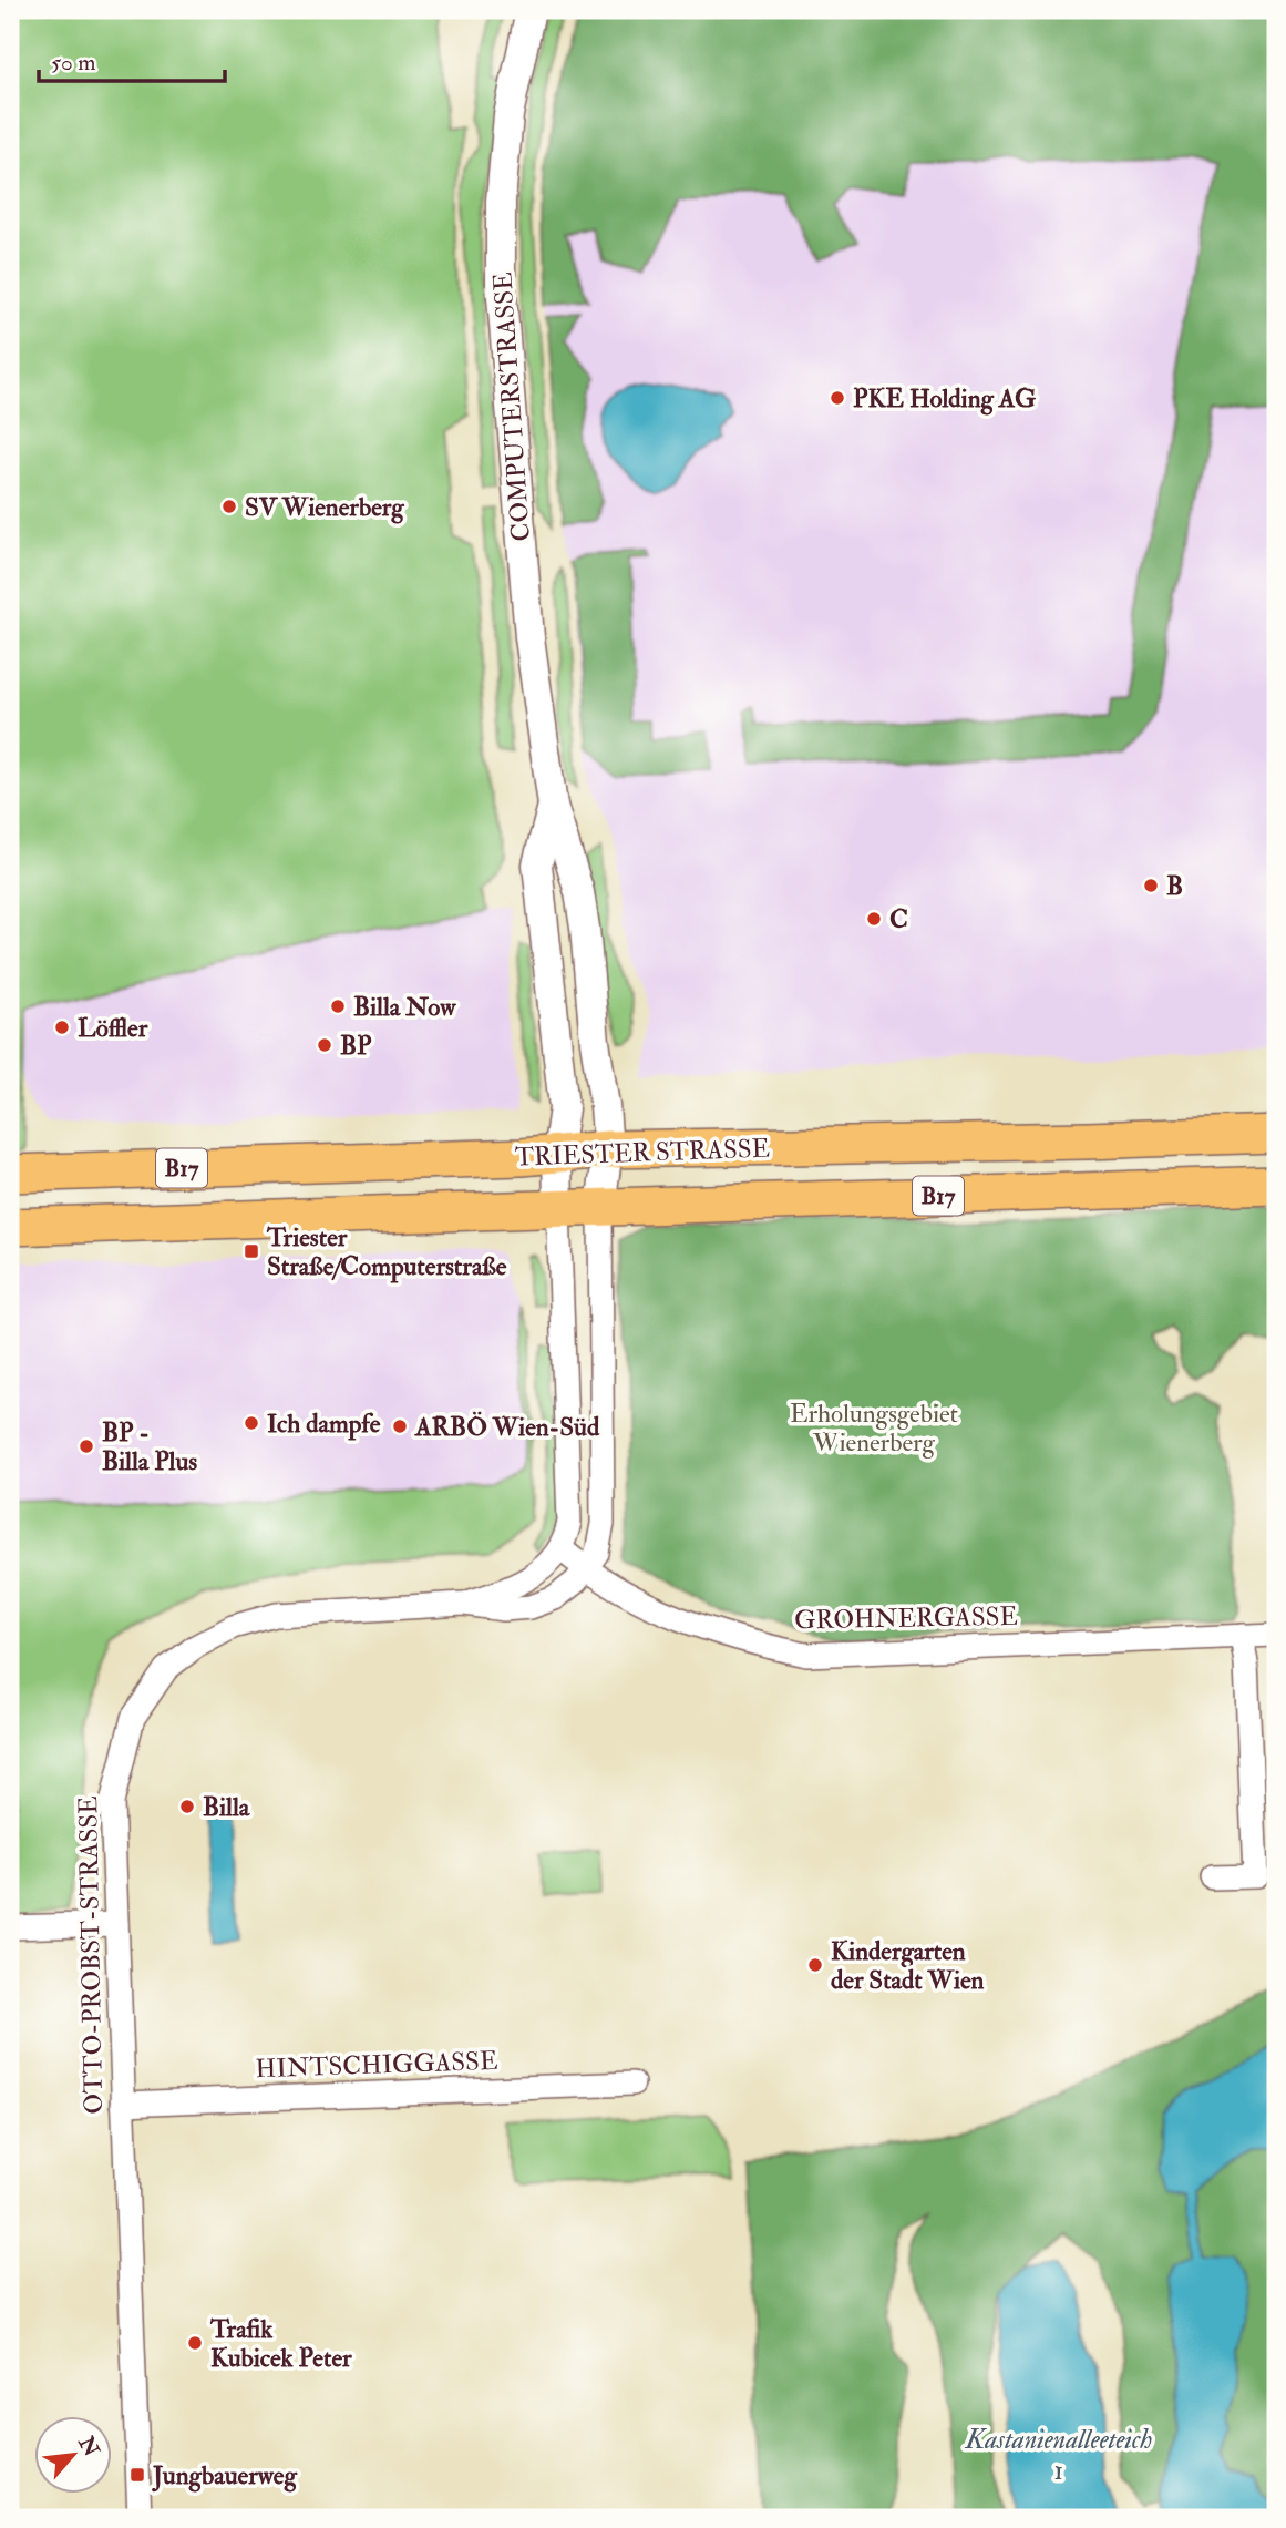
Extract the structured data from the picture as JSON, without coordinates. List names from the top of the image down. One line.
{"streets":{"main road":["TRIESTER STRASSE","B17"],"street":["COMPUTERSTRASSE","GROHNERGASSE","OTTO-PROBST-STRASSE","HINTSCHIGGASSE"]},"crossings":[["COMPUTERSTRASSE","TRIESTER STRASSE"],["COMPUTERSTRASSE","OTTO-PROBST-STRASSE"],["TRIESTER STRASSE","OTTO-PROBST-STRASSE"],["GROHNERGASSE","OTTO-PROBST-STRASSE"],["OTTO-PROBST-STRASSE","HINTSCHIGGASSE"]],"water":["Kastanienalleeteich 1"],"parks":["Erholungsgebiet Wienerberg"],"places":{"other":["PKE Holding AG","SV Wienerberg","B","C","Billa Now","Löffler","BP","Ich dampfe","ARBÖ Wien-Süd","BP - Billa Plus","Billa","Kindergarten der Stadt Wien","Trafik Kubicek Peter"],"transit":["Triester Straße/Computerstraße","Jungbauerweg"]},"scale_bar":"50 m","north":"top right"}
